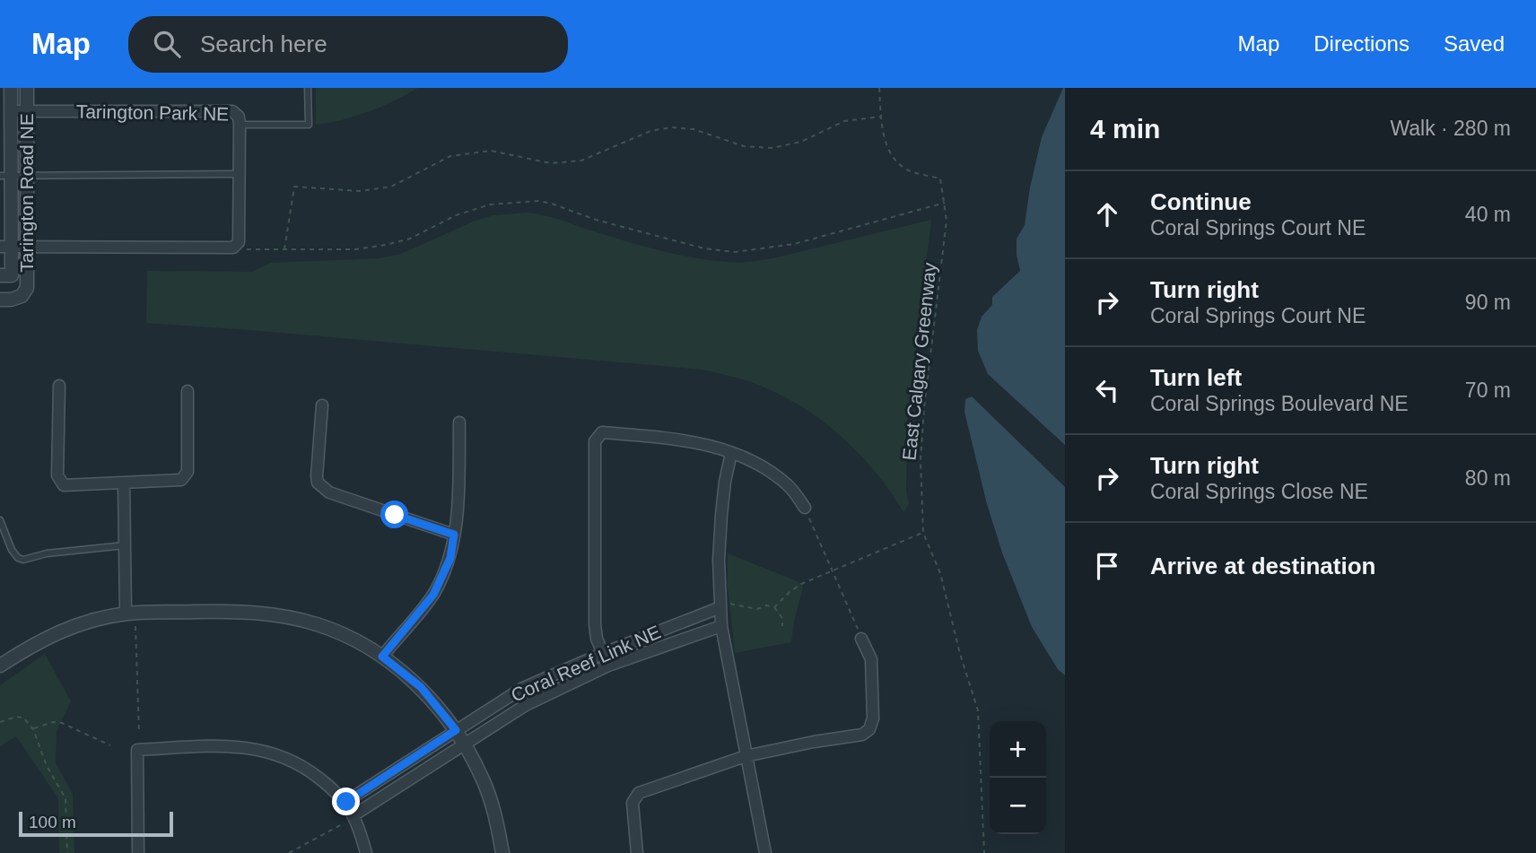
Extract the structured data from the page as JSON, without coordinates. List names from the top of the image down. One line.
{"streets":{"street":["Tarington Park NE","Tarington Road NE","Coral Reef Link NE"],"path":["East Calgary Greenway"]},"crossings":[["Tarington Park NE","Tarington Road NE"]],"scale_bar":"100 m","page":{"header":"Map","search":"Search here","nav":["Map","Directions","Saved"],"heading":["4 min","Walk · 280 m"],"list":[["Continue","Coral Springs Court NE","40 m"],["Turn right","Coral Springs Court NE","90 m"],["Turn left","Coral Springs Boulevard NE","70 m"],["Turn right","Coral Springs Close NE","80 m"],"Arrive at destination"],"map_buttons":["+","−"],"scale":"100 m"}}
